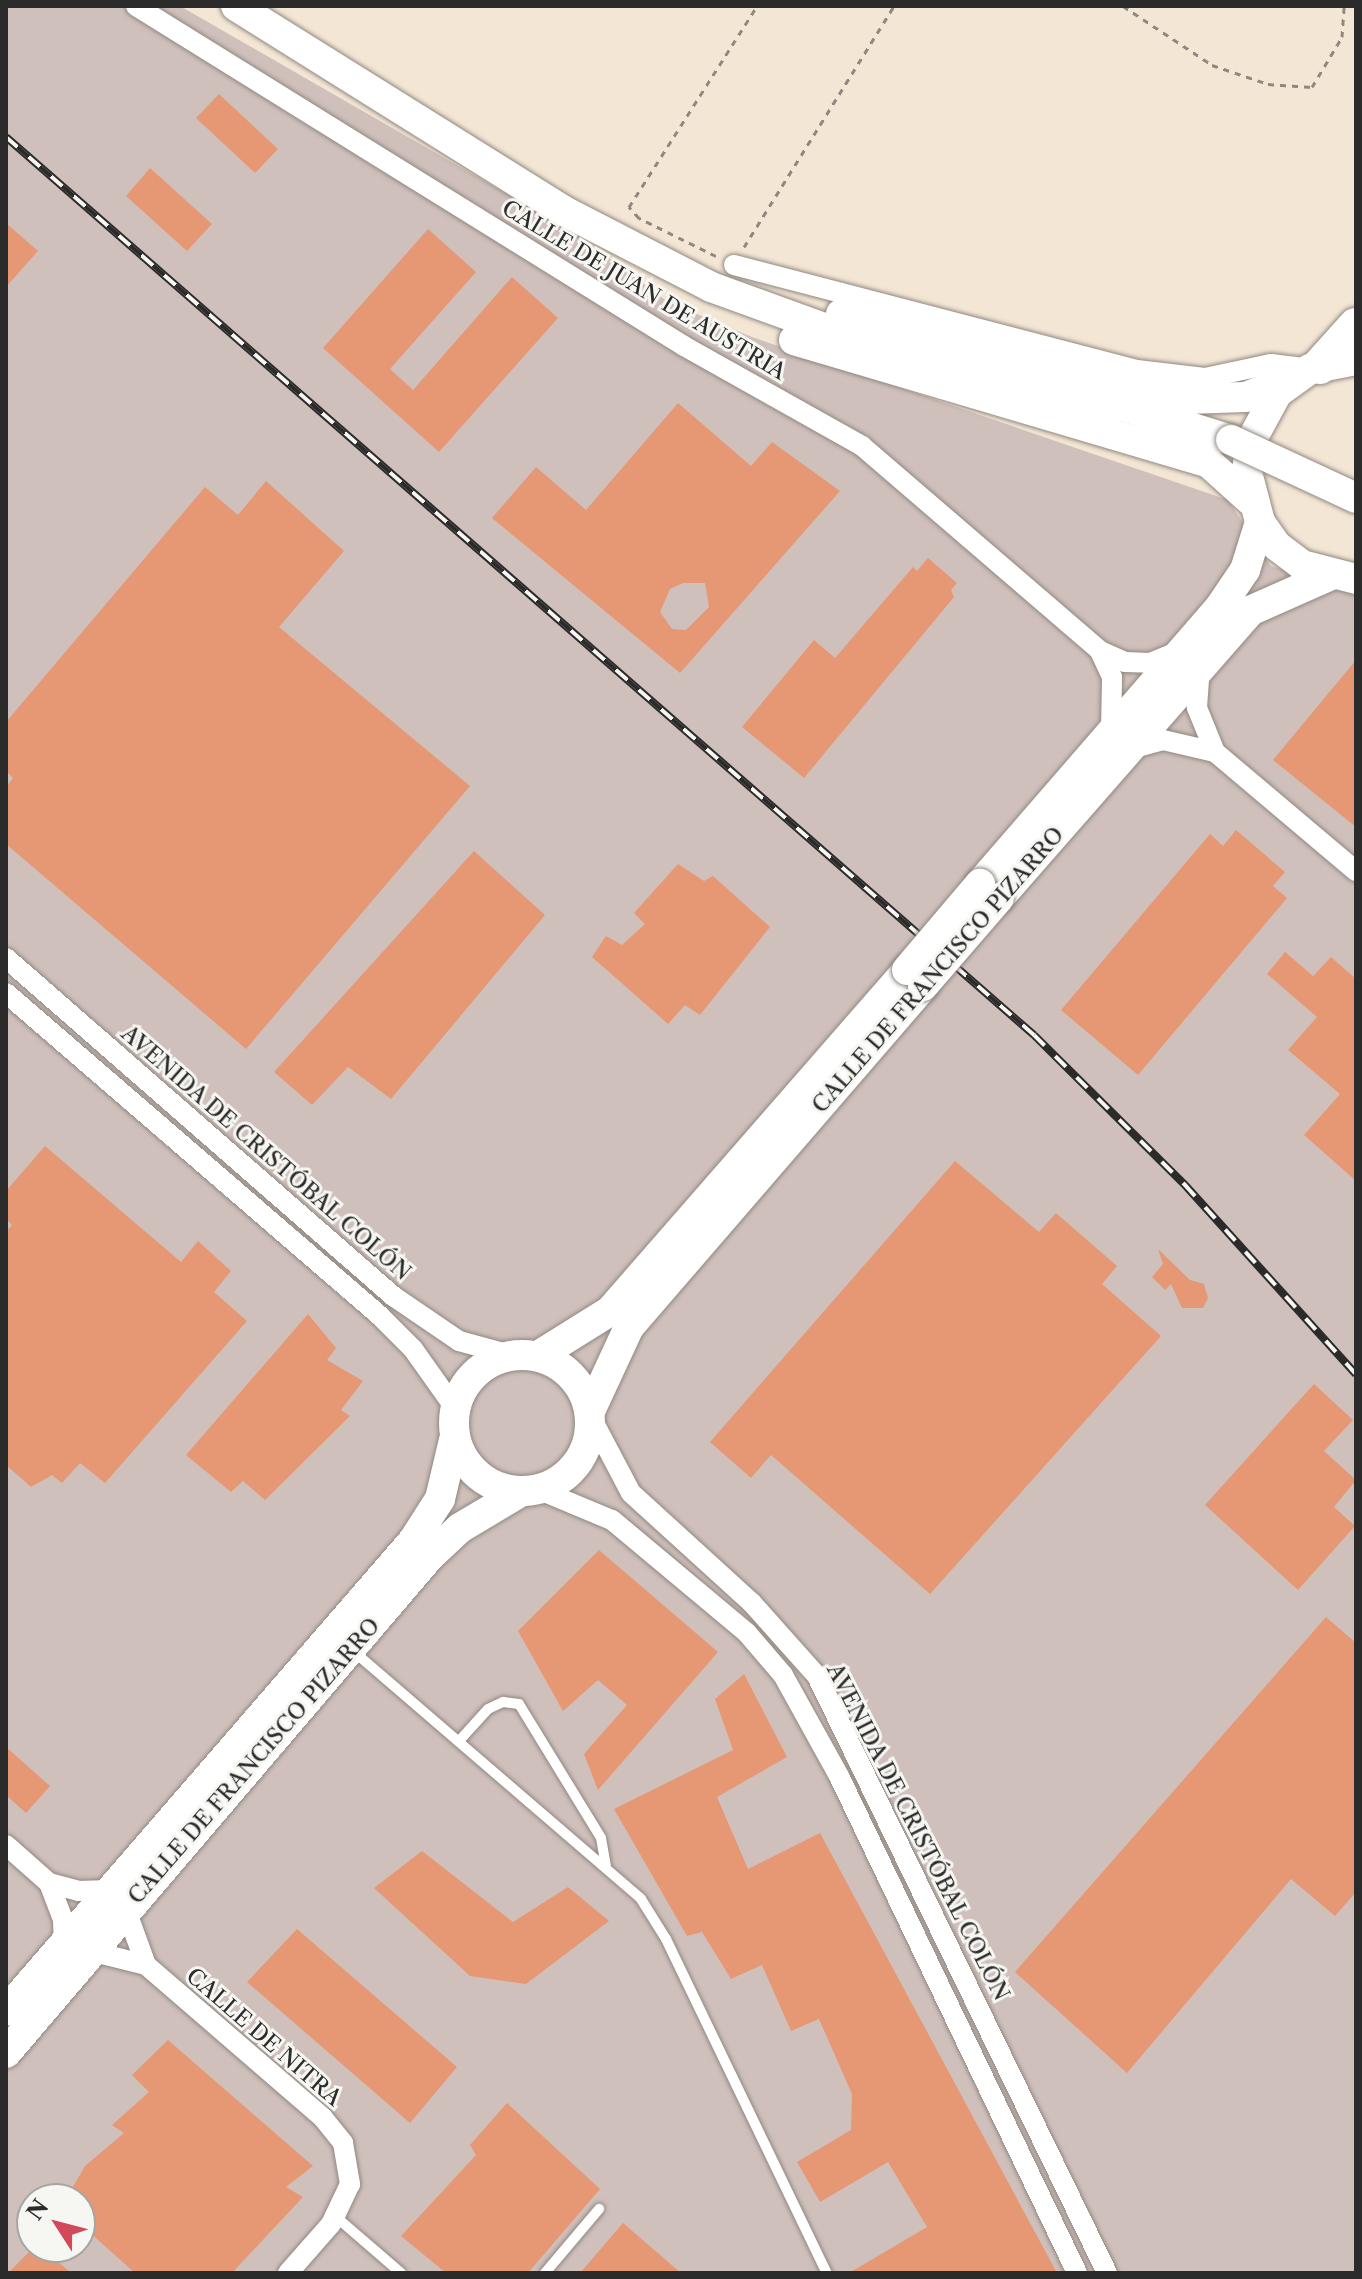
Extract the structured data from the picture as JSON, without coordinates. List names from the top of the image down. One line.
{"streets":{"main road":["CALLE DE FRANCISCO PIZARRO"],"street":["CALLE DE JUAN DE AUSTRIA","AVENIDA DE CRISTÓBAL COLÓN","CALLE DE NITRA"]},"crossings":[["CALLE DE FRANCISCO PIZARRO","AVENIDA DE CRISTÓBAL COLÓN"],["CALLE DE FRANCISCO PIZARRO","CALLE DE NITRA"]],"north":"top left"}
